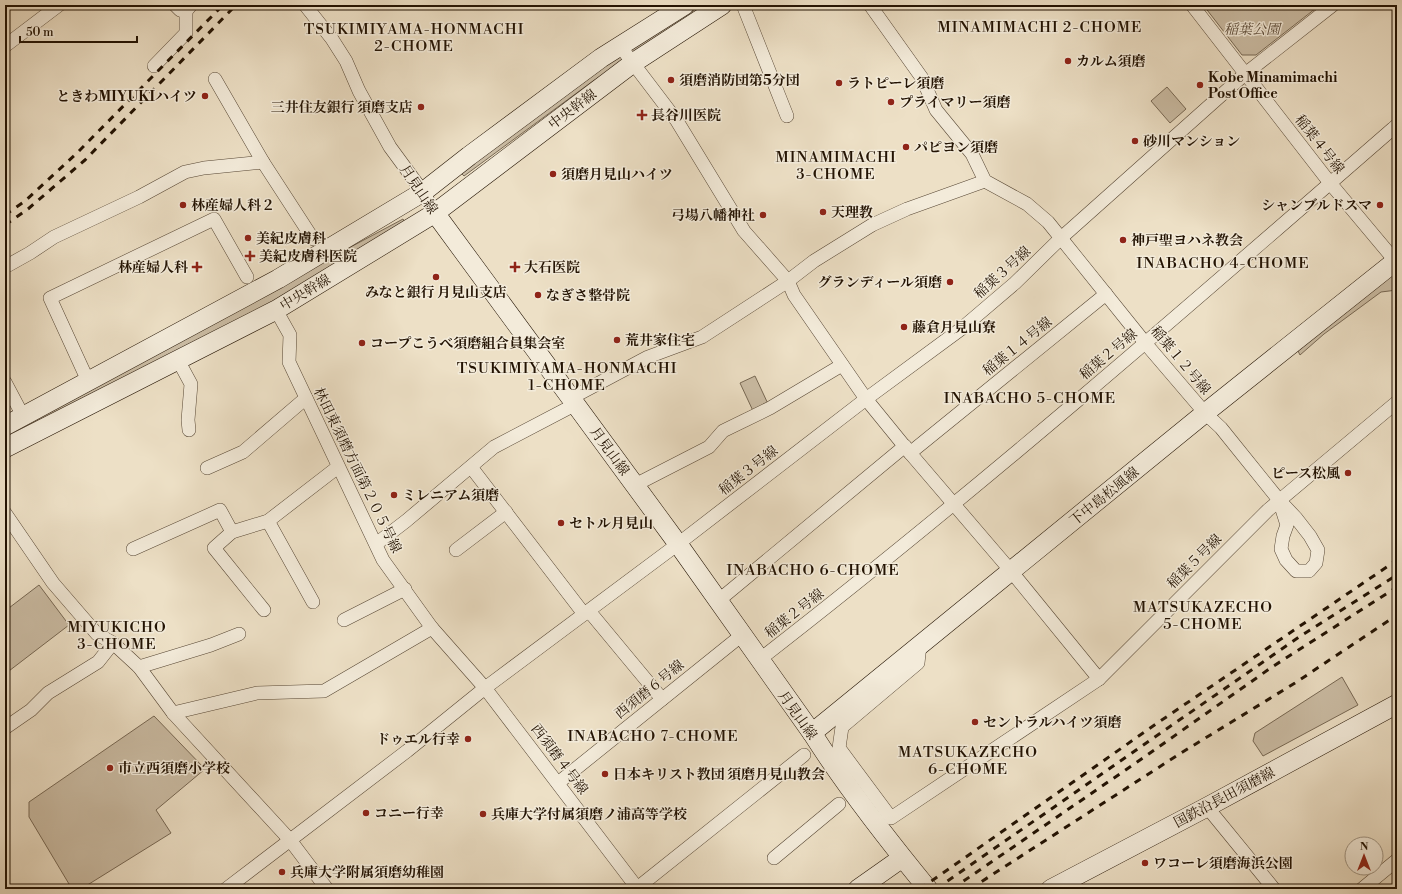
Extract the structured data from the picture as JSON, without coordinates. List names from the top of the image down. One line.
{"streets":{"street":["中央幹線","稲葉４号線","月見山線","稲葉３号線","稲葉１４号線","稲葉２号線","稲葉１２号線","林田東須磨方面第２０５号線","下中島松風線","稲葉５号線","西須磨６号線","西須磨４号線","国鉄沿長田須磨線"]},"crossings":[["中央幹線","月見山線"],["中央幹線","林田東須磨方面第２０５号線"],["稲葉４号線","稲葉３号線"],["稲葉４号線","稲葉２号線"],["稲葉４号線","下中島松風線"],["月見山線","稲葉３号線"],["月見山線","稲葉１４号線"],["月見山線","稲葉２号線"],["月見山線","下中島松風線"],["月見山線","西須磨６号線"],["稲葉３号線","稲葉１２号線"],["稲葉３号線","林田東須磨方面第２０５号線"],["稲葉３号線","西須磨４号線"],["稲葉１４号線","稲葉１２号線"],["稲葉２号線","稲葉１２号線"],["稲葉１２号線","下中島松風線"],["稲葉１２号線","稲葉５号線"],["林田東須磨方面第２０５号線","西須磨４号線"],["下中島松風線","稲葉５号線"],["西須磨６号線","西須磨４号線"]],"districts":["MINAMIMACHI 2-CHOME","TSUKIMIYAMA-HONMACHI 2-CHOME","MINAMIMACHI 3-CHOME","INABACHO 4-CHOME","TSUKIMIYAMA-HONMACHI 1-CHOME","INABACHO 5-CHOME","INABACHO 6-CHOME","MATSUKAZECHO 5-CHOME","MIYUKICHO 3-CHOME","INABACHO 7-CHOME","MATSUKAZECHO 6-CHOME"],"parks":["稲葉公園"],"places":{"other":["カルム須磨","須磨消防団第5分団","ラトピーレ須磨","Kobe Minamimachi Post Office","ときわMIYUKIハイツ","プライマリー須磨","三井住友銀行 須磨支店","砂川マンション","パピヨン須磨","須磨月見山ハイツ","林産婦人科２","シャンブルドスマ","天理教","弓場八幡神社","美紀皮膚科","神戸聖ヨハネ教会","みなと銀行 月見山支店","グランディール須磨","なぎさ整骨院","藤倉月見山寮","荒井家住宅","コープこうべ須磨組合員集会室","ピース松風","ミレニアム須磨","セトル月見山","セントラルハイツ須磨","ドゥエル行幸","市立西須磨小学校","日本キリスト教団 須磨月見山教会","コニー行幸","兵庫大学付属須磨ノ浦高等学校","ワコーレ須磨海浜公園","兵庫大学附属須磨幼稚園"],"health":["長谷川医院","美紀皮膚科医院","林産婦人科","大石医院"]},"scale_bar":"50 m","north":"top"}
